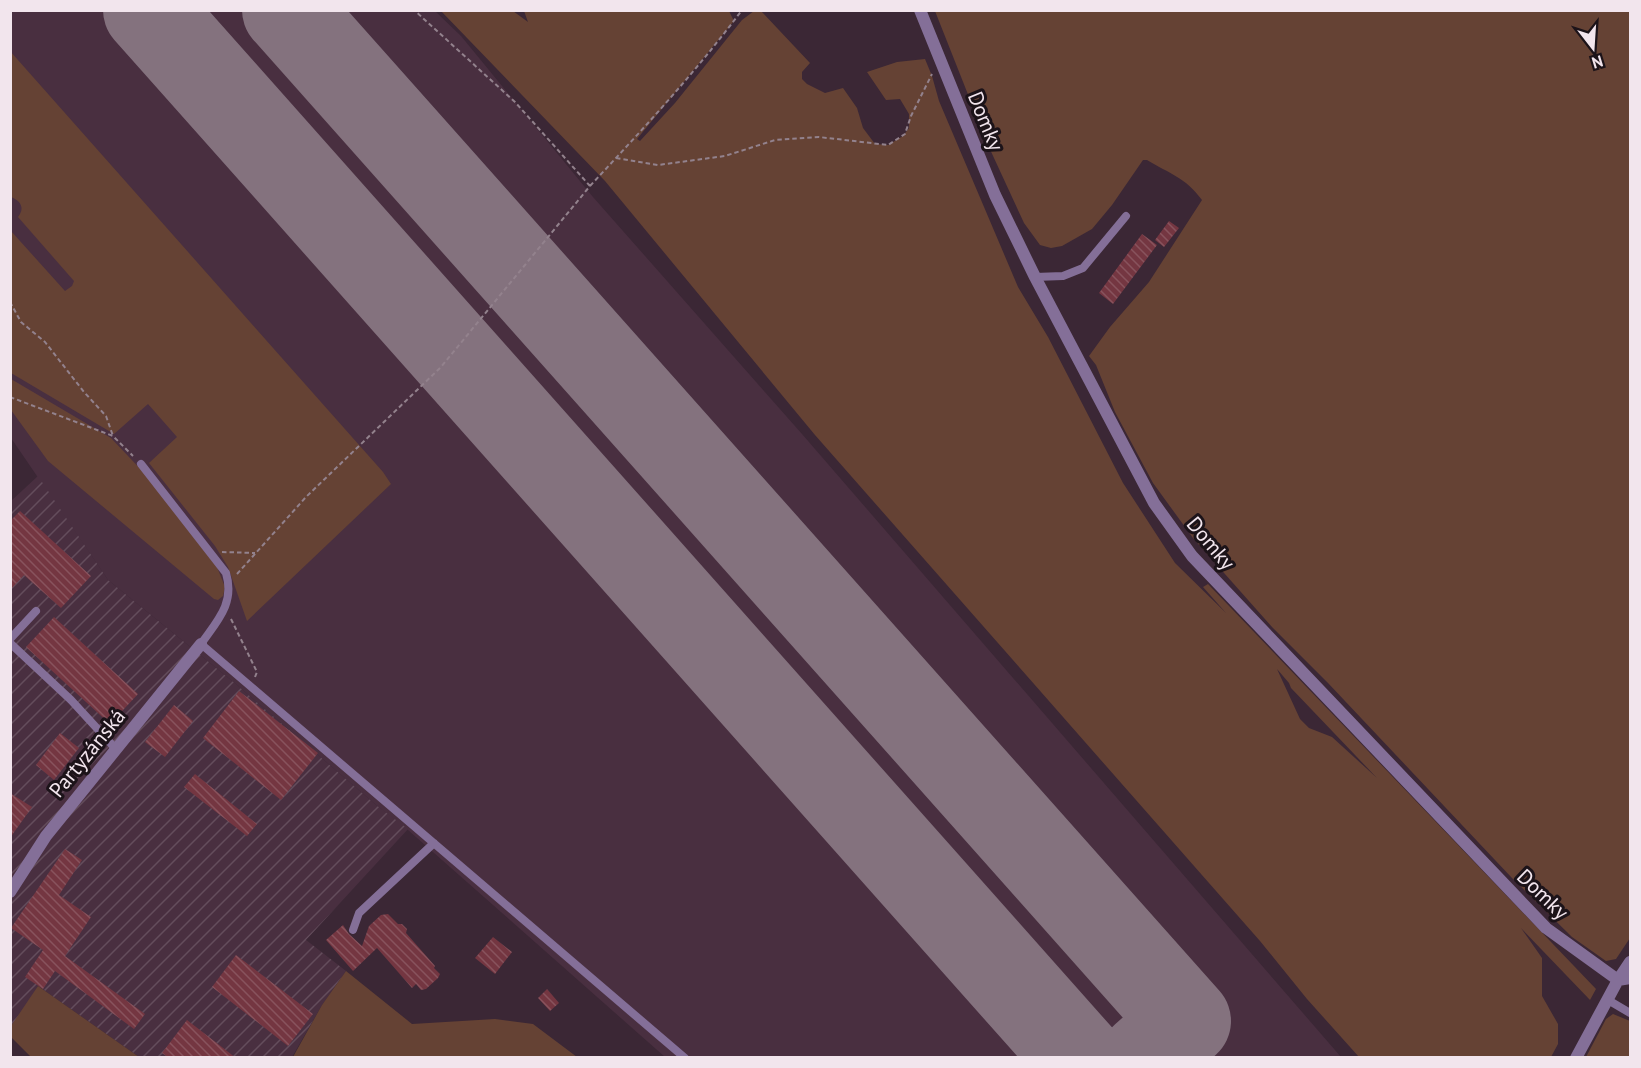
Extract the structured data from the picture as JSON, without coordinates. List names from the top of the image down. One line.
{"streets":{"street":["Domky","Partyzánská"]},"north":"bottom"}
